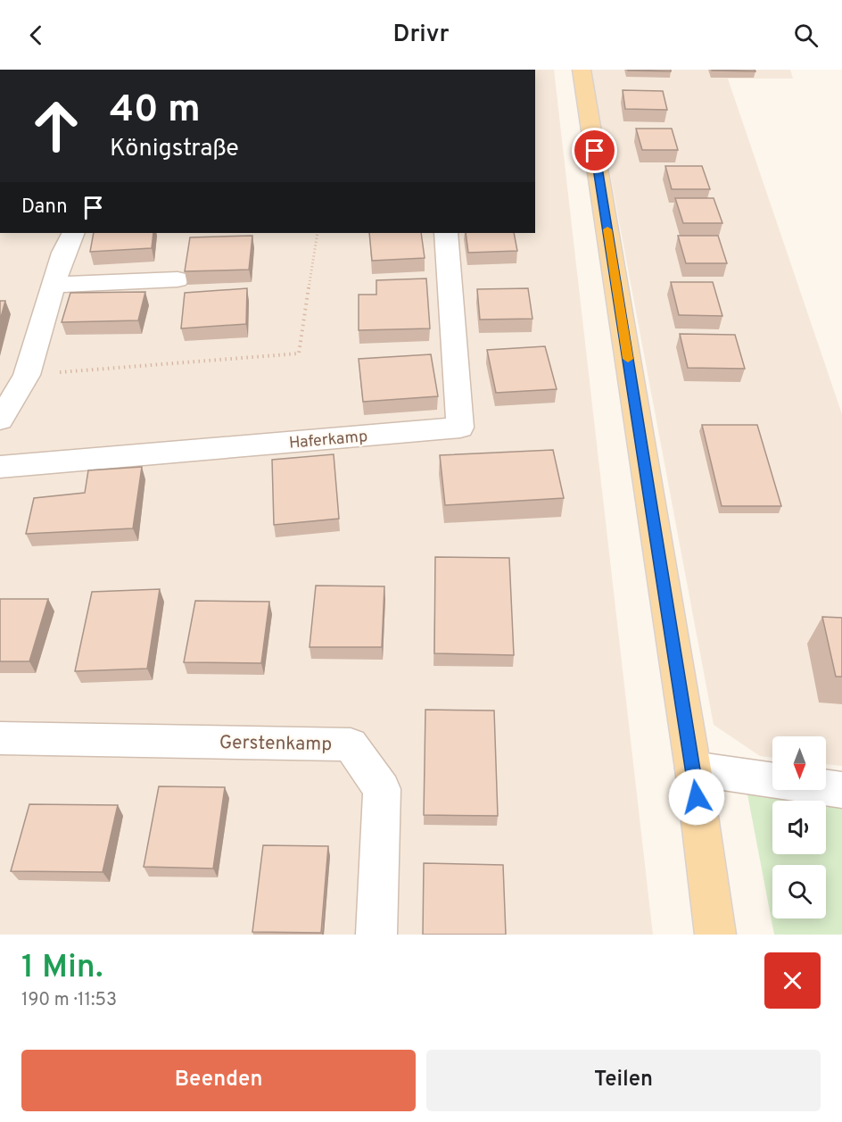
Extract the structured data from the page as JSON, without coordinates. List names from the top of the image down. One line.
{"streets":{"street":["Haferkamp","Gerstenkamp"]},"north":"bottom","page":{"header":"Drivr","turn":["40 m","Königstraße"],"then":"Dann","heading":["1 Min.","190 m · 11:53"],"buttons":["Beenden","Teilen"]}}
